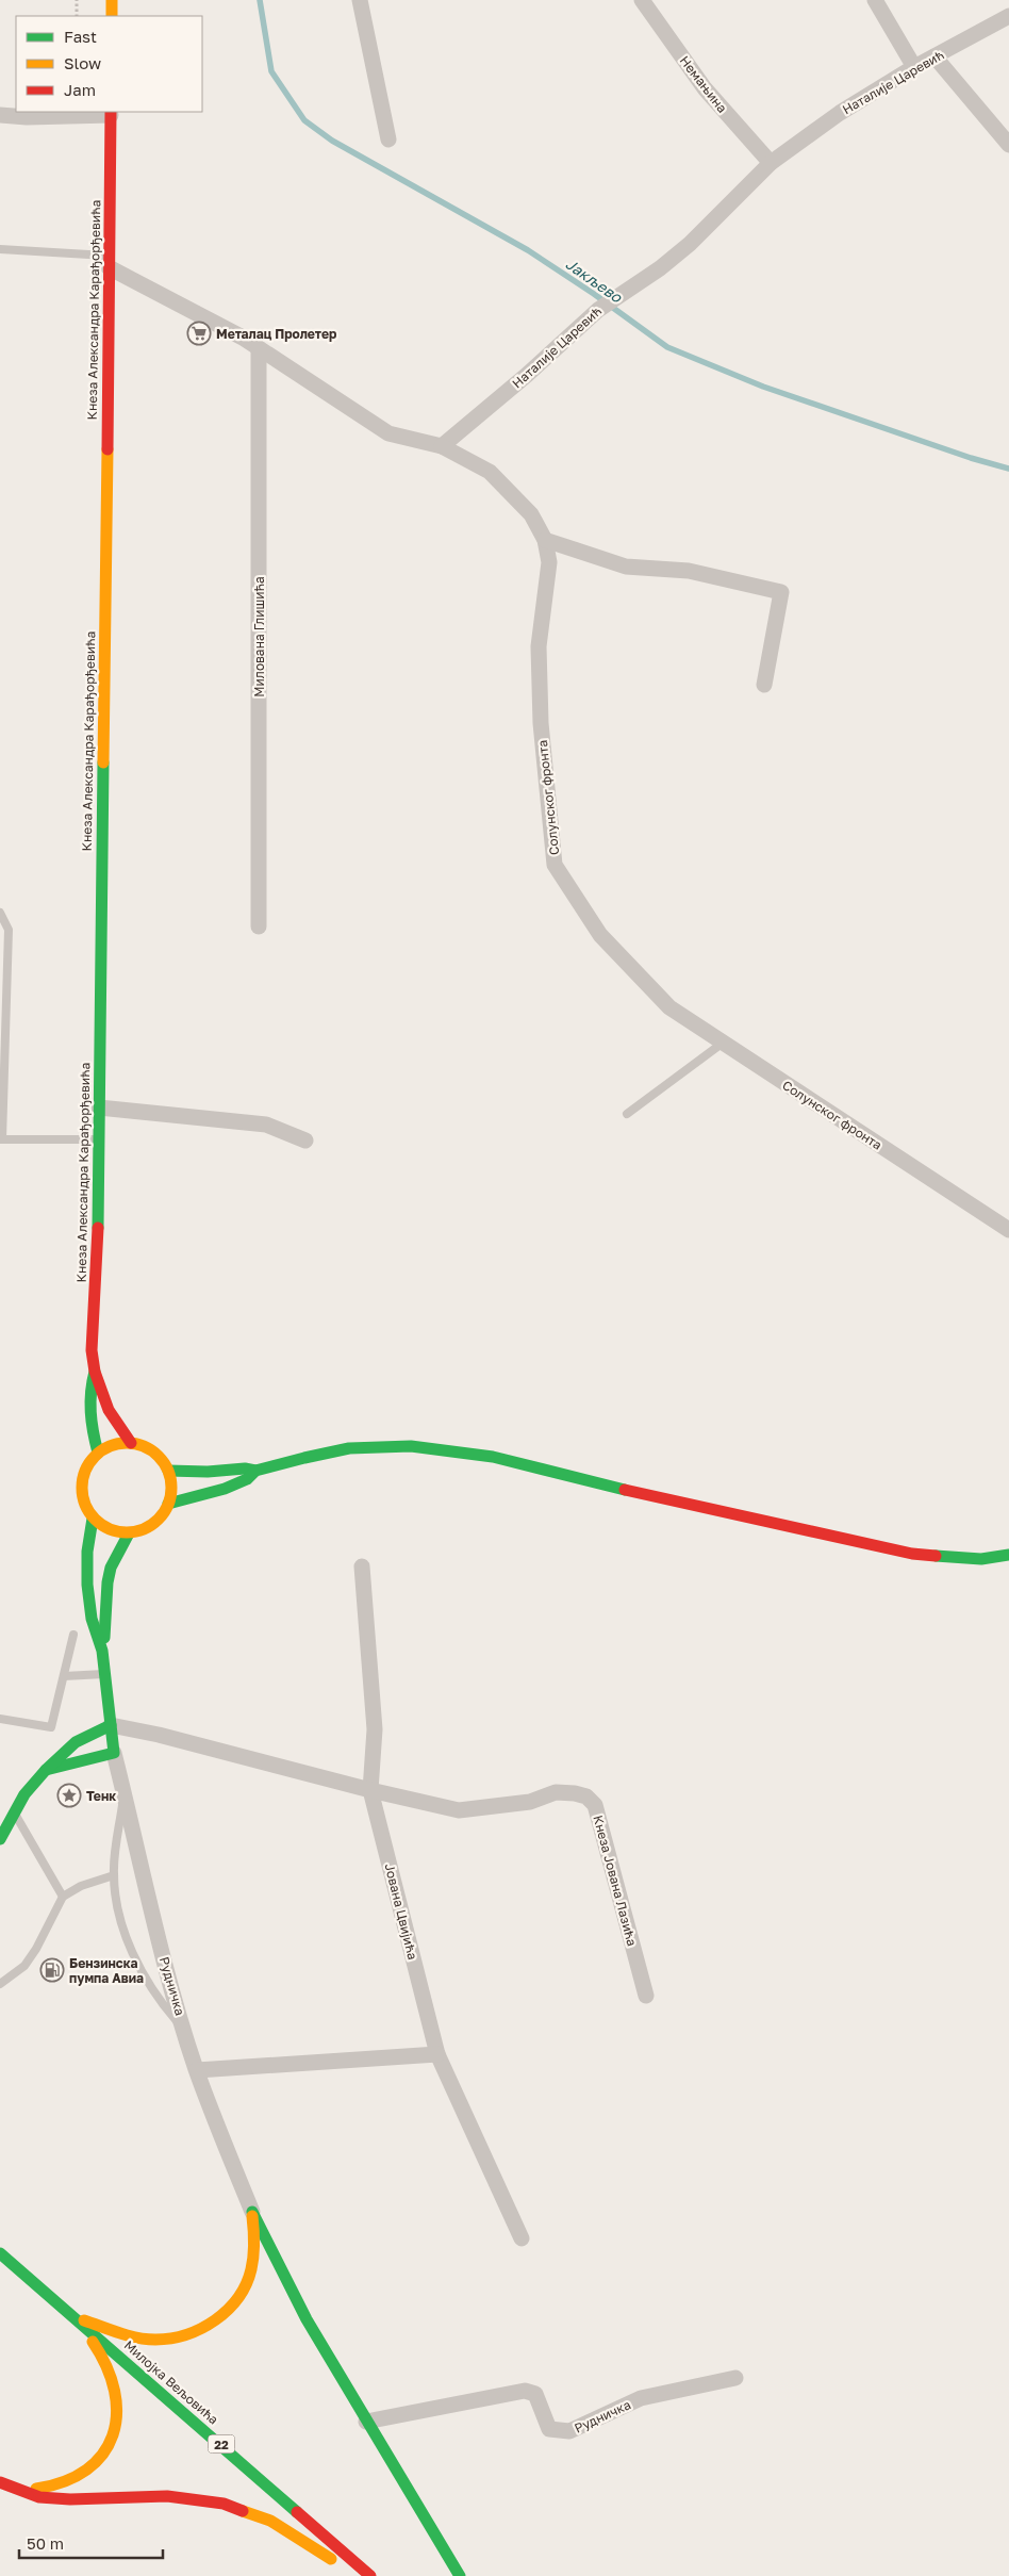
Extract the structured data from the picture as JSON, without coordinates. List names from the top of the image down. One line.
{"streets":{"main road":["Кнеза Александра Карађорђевића","Милојка Вељовића","22"],"street":["Наталије Царевић","Немањина","Милована Глишића","Солунског фронта","Кнеза Јована Лазића","Јована Цвијића","Рудничка"]},"crossings":[["Наталије Царевић","Немањина"],["Наталије Царевић","Солунског фронта"],["Кнеза Јована Лазића","Јована Цвијића"]],"water":["Јакљево"],"places":{"supermarket":["Металац Пролетер"],"place":["Тенк"],"fuel station":["Бензинска пумпа Авиа"]},"legend":["Fast","Slow","Jam"],"scale_bar":"50 m"}
